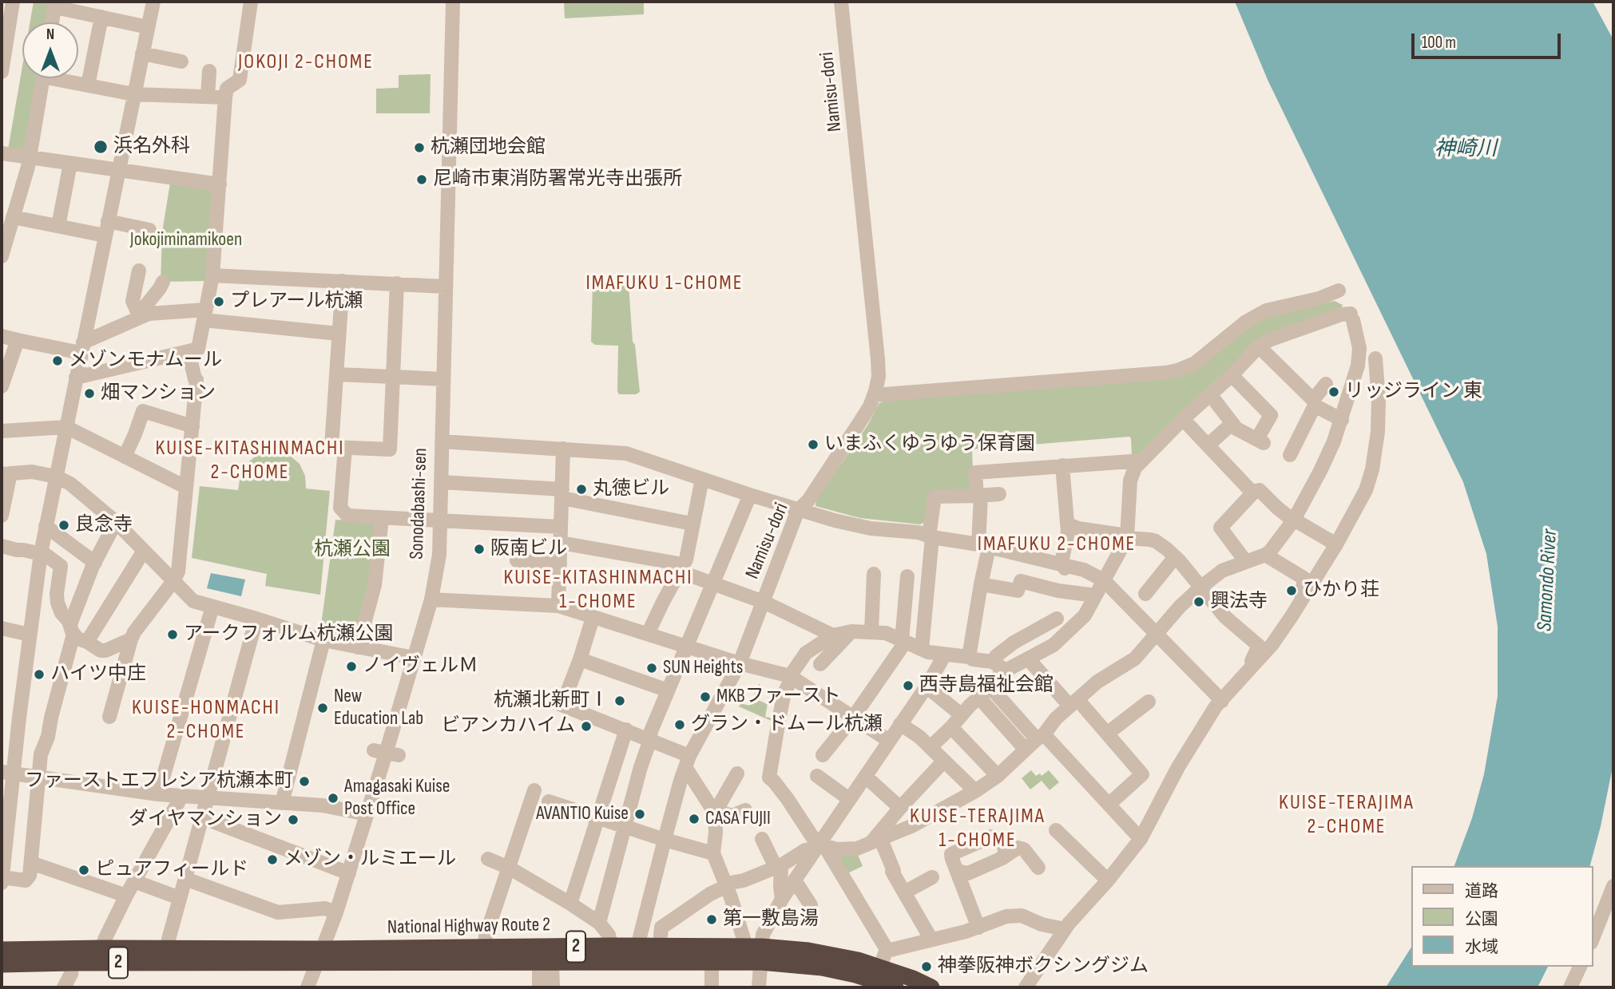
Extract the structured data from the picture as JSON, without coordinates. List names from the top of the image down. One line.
{"streets":{"highway":["National Highway Route 2","2"],"street":["Namisu-dori","Sonodabashi-sen"]},"crossings":[["Namisu-dori","National Highway Route 2"],["Sonodabashi-sen","National Highway Route 2"]],"districts":["JOKOJI 2-CHOME","IMAFUKU 1-CHOME","KUISE-KITASHINMACHI 2-CHOME","IMAFUKU 2-CHOME","KUISE-KITASHINMACHI 1-CHOME","KUISE-HONMACHI 2-CHOME","KUISE-TERAJIMA 2-CHOME","KUISE-TERAJIMA 1-CHOME"],"water":["神崎川","Samondo River"],"parks":["Jokojiminamikoen","杭瀬公園"],"places":["浜名外科","杭瀬団地会館","尼崎市東消防署常光寺出張所","プレアール杭瀬","メゾンモナムール","リッジライン 東","畑マンション","いまふくゆうゆう保育園","丸徳ビル","良念寺","阪南ビル","ひかり荘","興法寺","アークフォルム杭瀬公園","ノイヴェルＭ","SUN Heights","ハイツ中庄","西寺島福祉会館","MKBファースト","杭瀬北新町Ⅰ","New Education Lab","グラン・ドムール杭瀬","ビアンカハイム","ファーストエフレシア杭瀬本町","Amagasaki Kuise Post Office","AVANTIO Kuise","CASA FUJII","ダイヤマンション","メゾン・ルミエール","ピュアフィールド","第一敷島湯","神拳阪神ボクシングジム"],"legend":["道路","公園","水域"],"scale_bar":"100 m","north":"top"}
